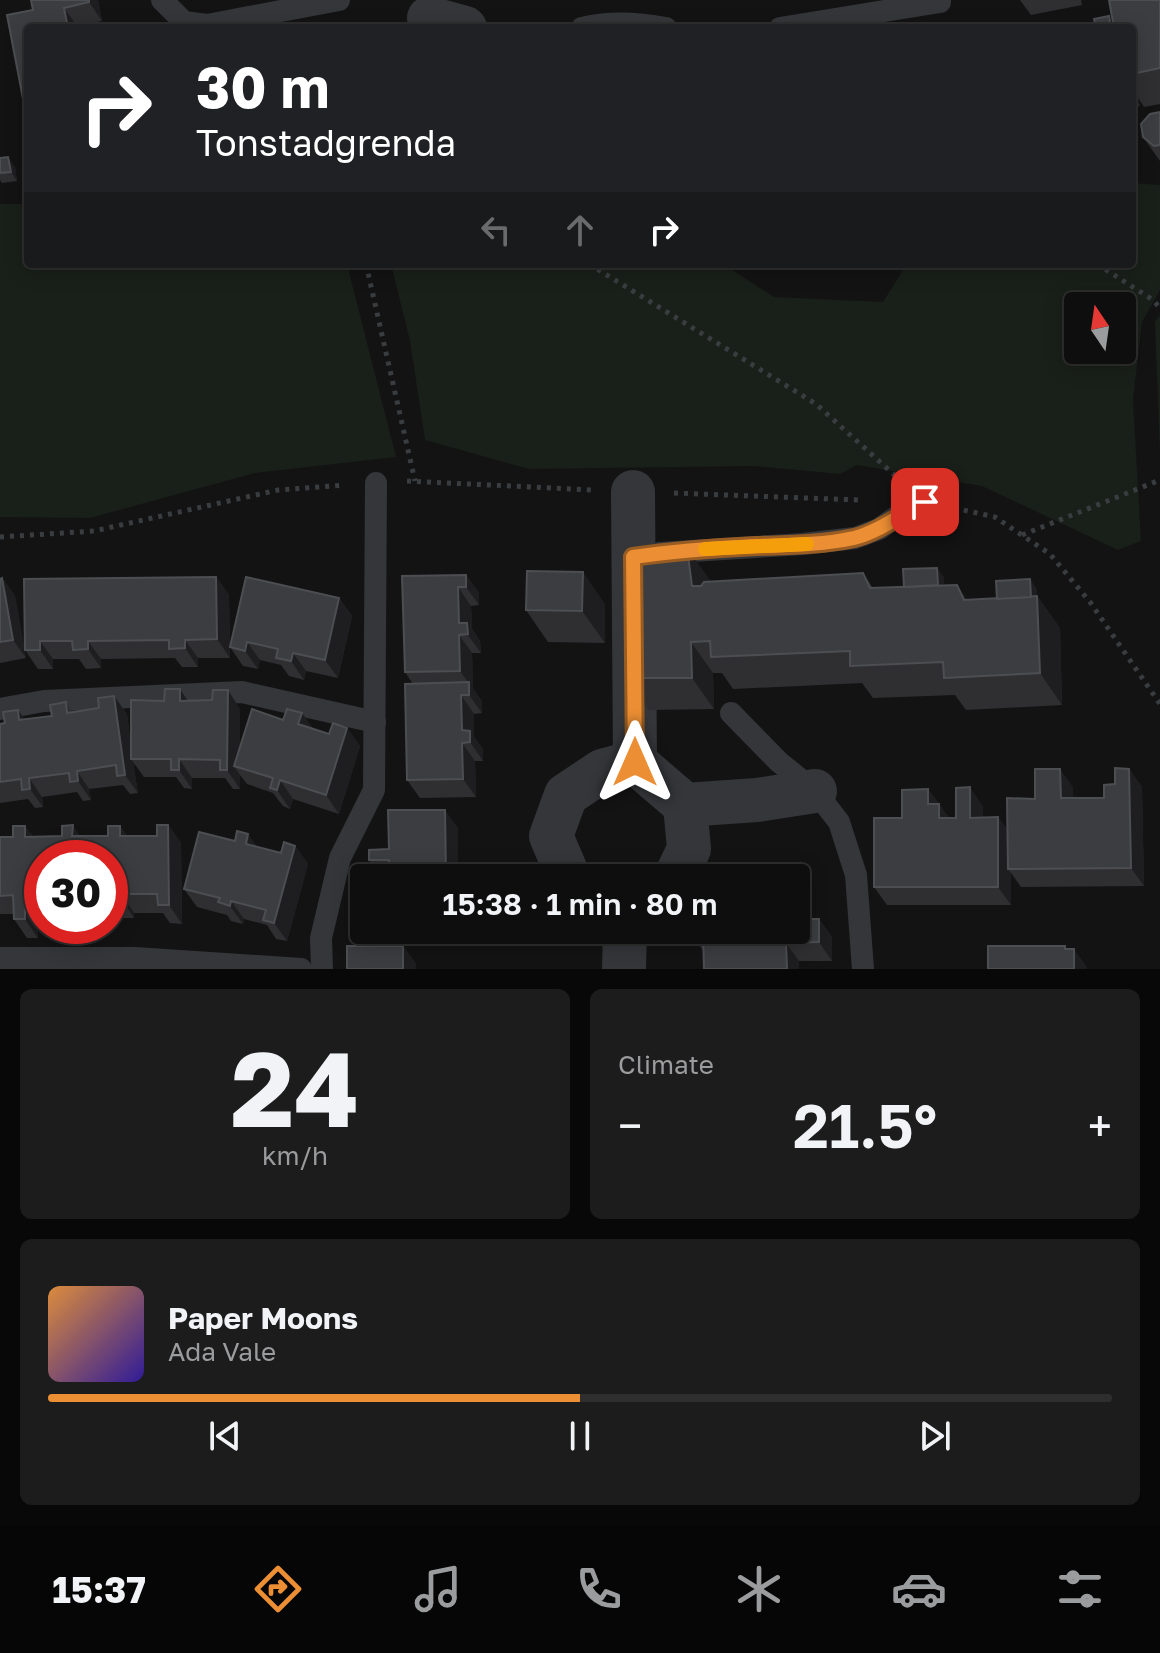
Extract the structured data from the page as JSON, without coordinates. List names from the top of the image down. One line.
{"north":"top","page":{"turn":["30 m","Tonstadgrenda"],"limit":"30","trip":"15:38 · 1 min · 80 m","tile":[["24","km/h"],"Climate"],"heat":["−","21.5°","+"],"song":["Paper Moons","Ada Vale"],"tabs":"15:37"}}
